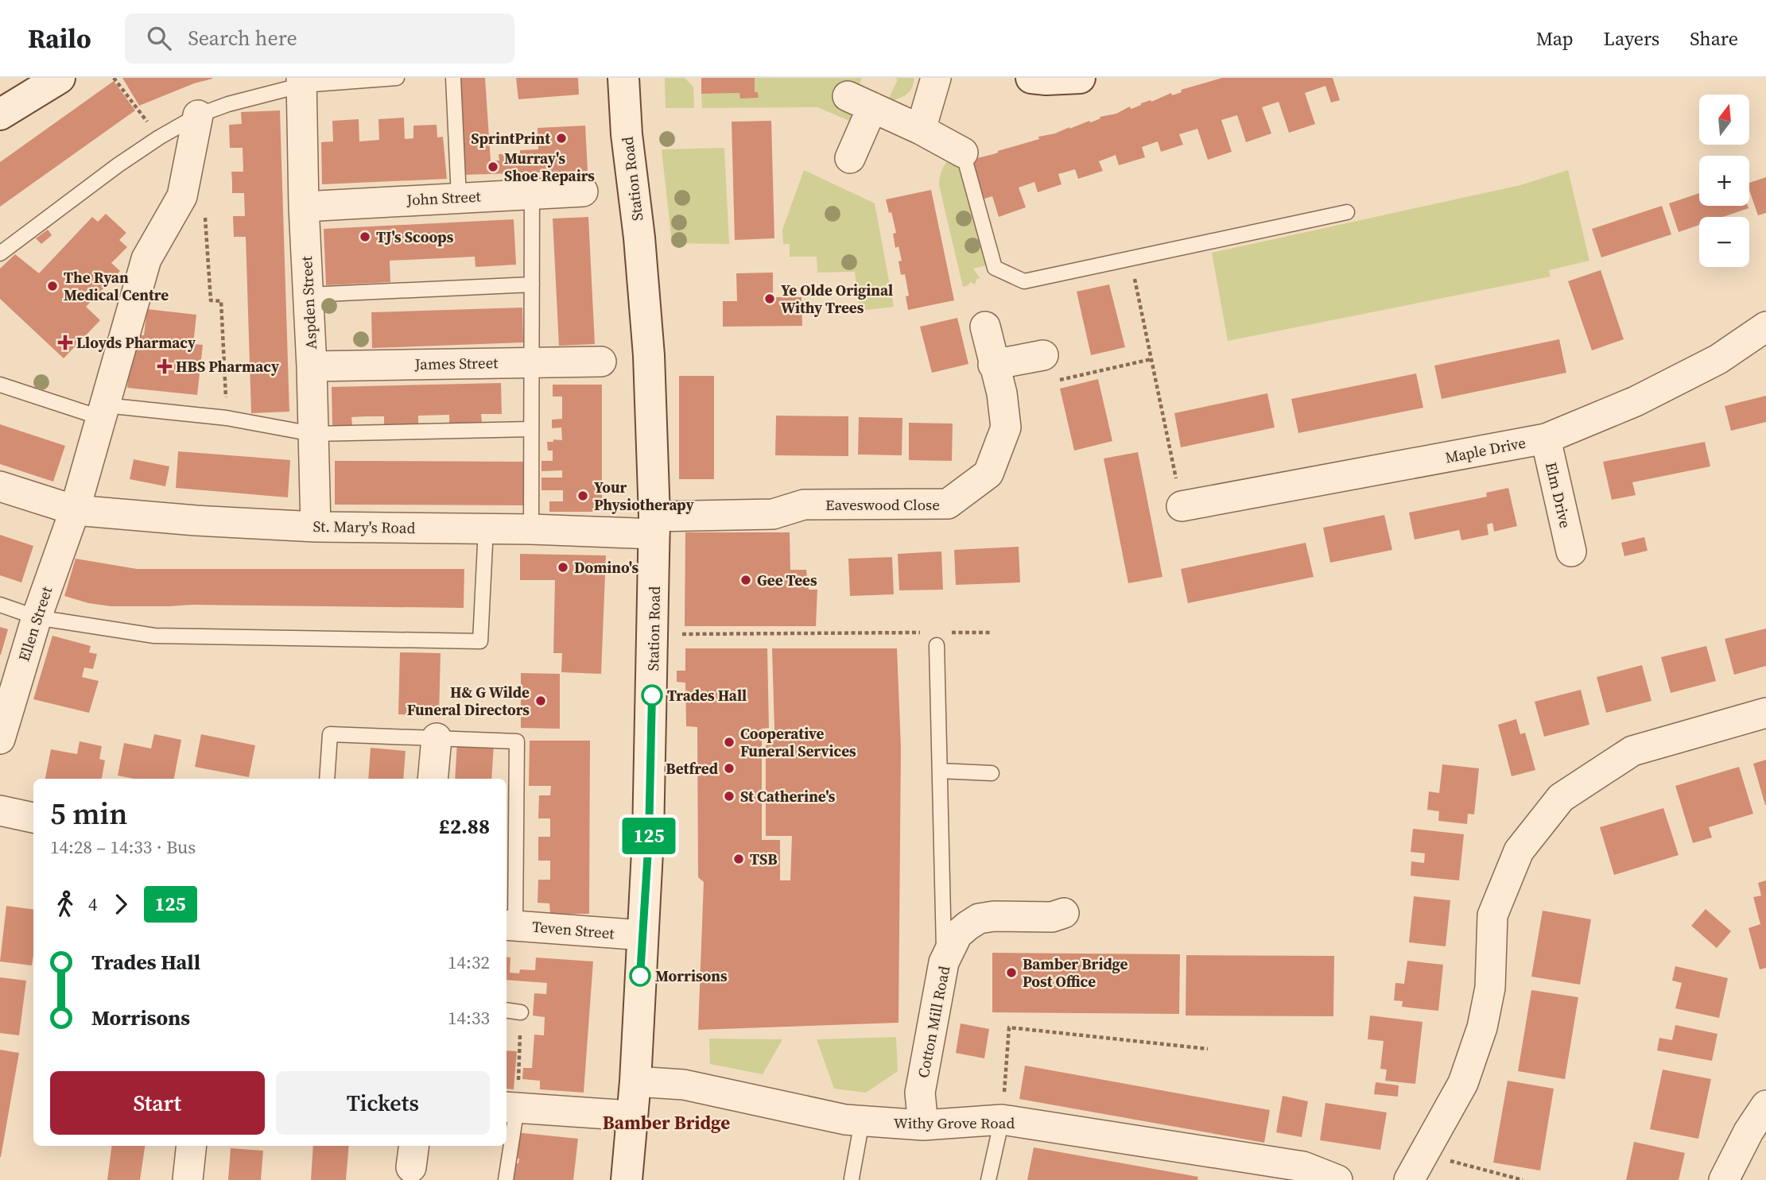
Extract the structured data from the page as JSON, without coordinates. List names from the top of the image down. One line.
{"streets":{"main road":["Station Road"],"street":["John Street","Aspden Street","James Street","Maple Drive","Elm Drive","Eaveswood Close","St. Mary's Road","Ellen Street","Teven Street","Cotton Mill Road","Withy Grove Road"]},"crossings":[["Station Road","Eaveswood Close"],["Station Road","St. Mary's Road"],["Station Road","Teven Street"],["Station Road","Withy Grove Road"],["John Street","Aspden Street"],["Aspden Street","James Street"],["Aspden Street","St. Mary's Road"],["Maple Drive","Elm Drive"],["Eaveswood Close","St. Mary's Road"],["St. Mary's Road","Ellen Street"],["Cotton Mill Road","Withy Grove Road"]],"districts":["Bamber Bridge"],"places":{"other":["SprintPrint","Murray's Shoe Repairs","TJ's Scoops","The Ryan Medical Centre","Ye Olde Original Withy Trees","Your Physiotherapy","Domino's","Gee Tees","Trades Hall","H& G Wilde Funeral Directors","Cooperative Funeral Services","Betfred","St Catherine's","TSB","Bamber Bridge Post Office","Morrisons"],"health":["Lloyds Pharmacy","HBS Pharmacy"]},"lines":["bus line 125"],"north":"top","page":{"header":"Railo","search":"Search here","nav":["Map","Layers","Share"],"on_map":"125","map_buttons":["+","−"],"heading":["5 min","14:28 – 14:33 · Bus","£2.88"],"legs":["4","125"],"list":[{"name":"Trades Hall","value":"14:32"},{"name":"Morrisons","value":"14:33"}],"buttons":["Start","Tickets"]}}
